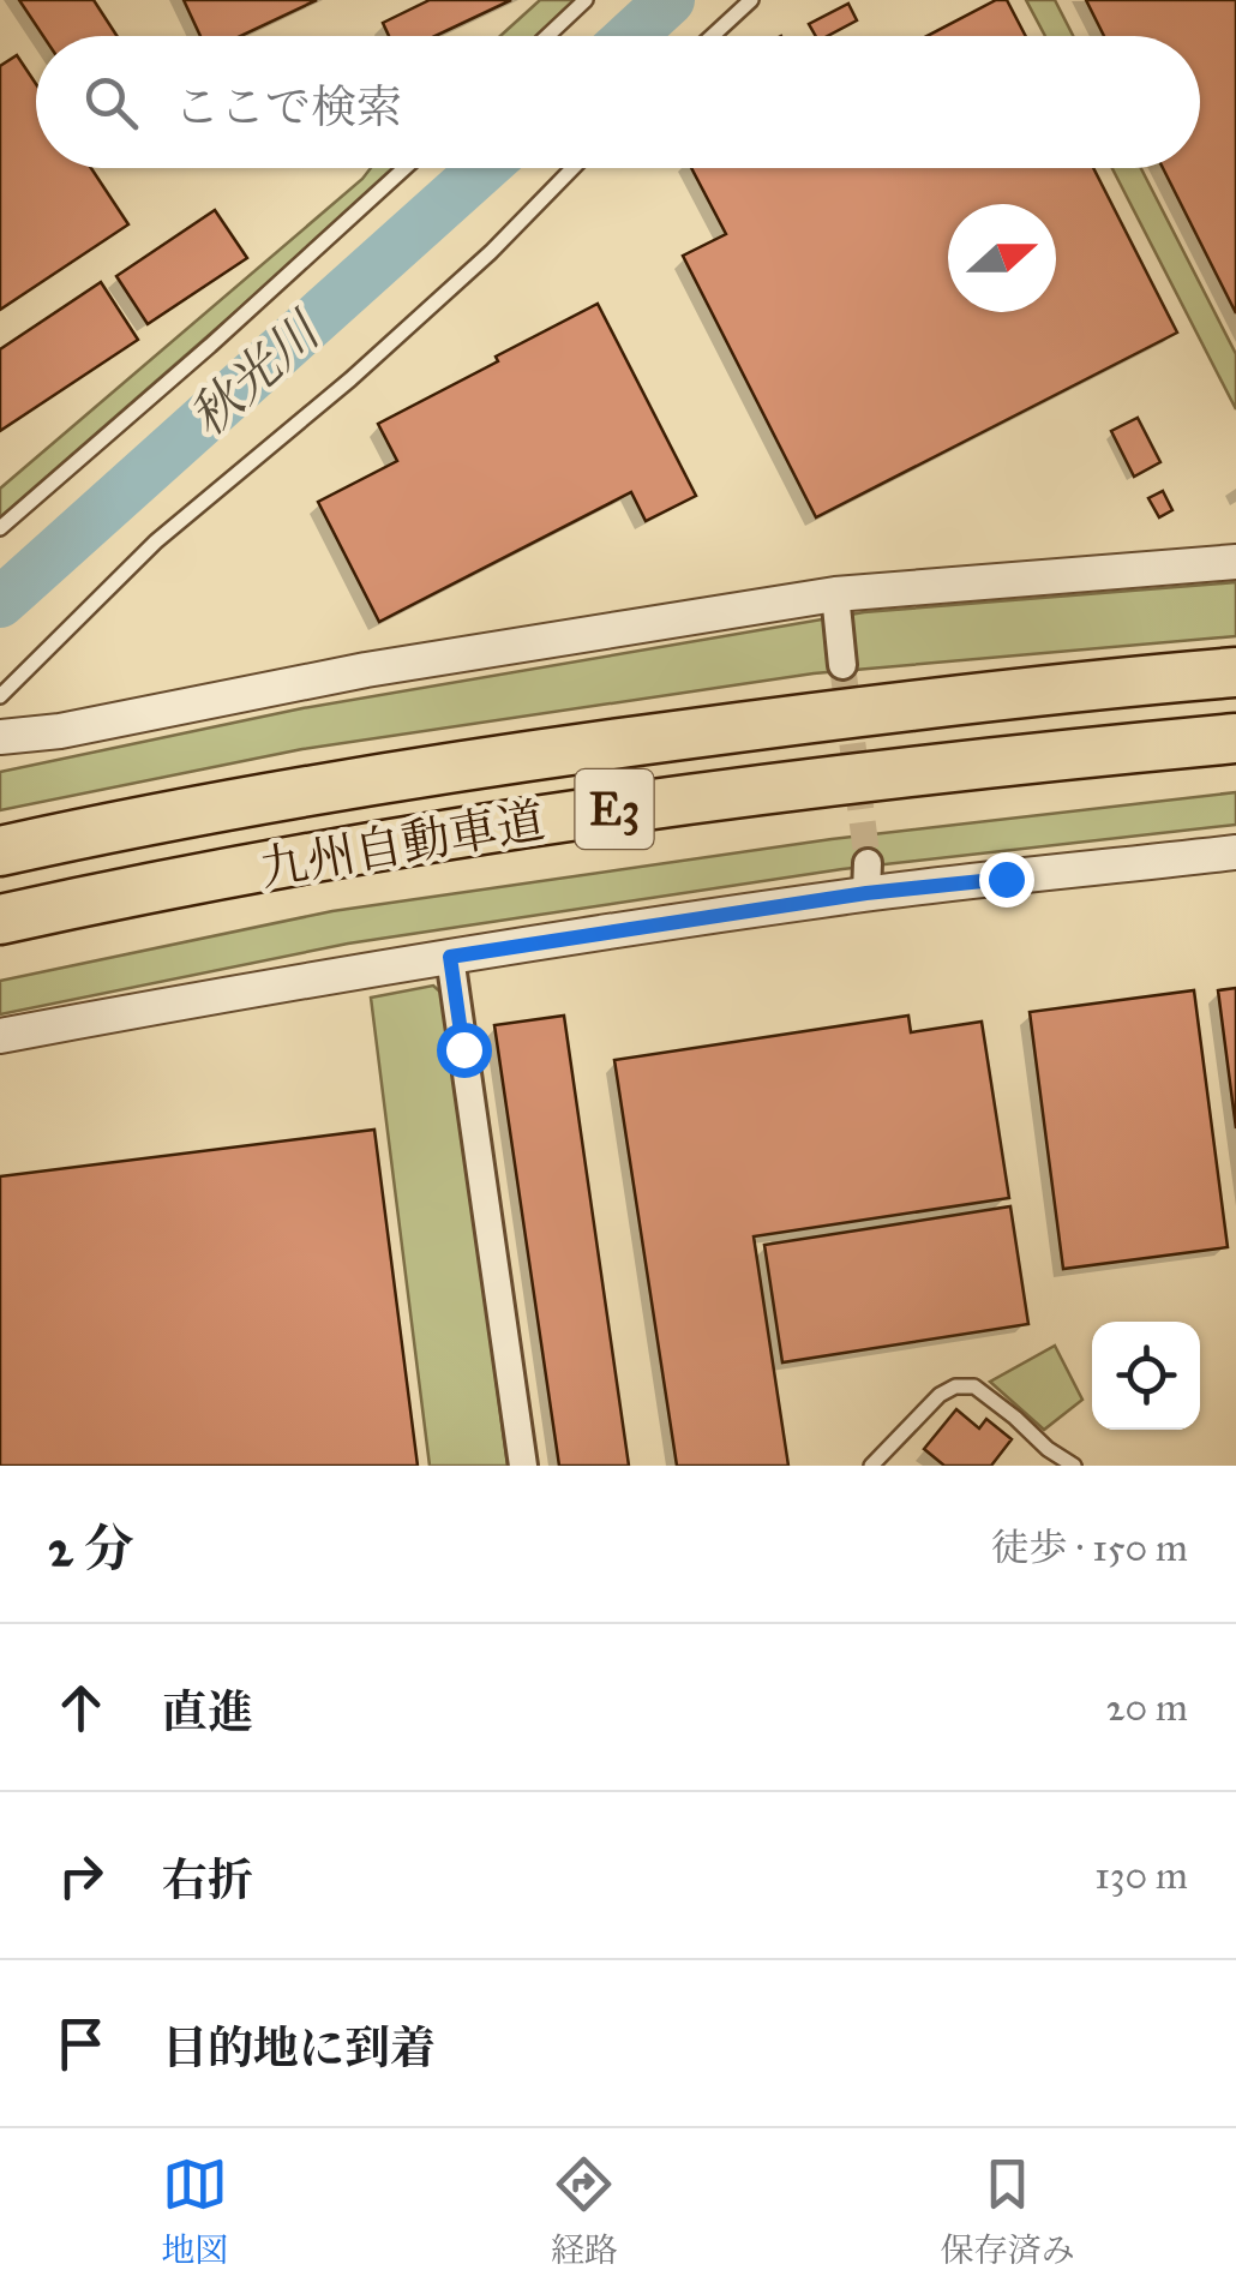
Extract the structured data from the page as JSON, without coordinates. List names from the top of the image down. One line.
{"streets":{"highway":["E3","九州自動車道"]},"water":["秋光川"],"north":"right","page":{"search":"ここで検索","heading":["2 分","徒歩 · 150 m"],"list":[["直進","20 m"],["右折","130 m"],"目的地に到着"],"nav":["地図","経路","保存済み"]}}
